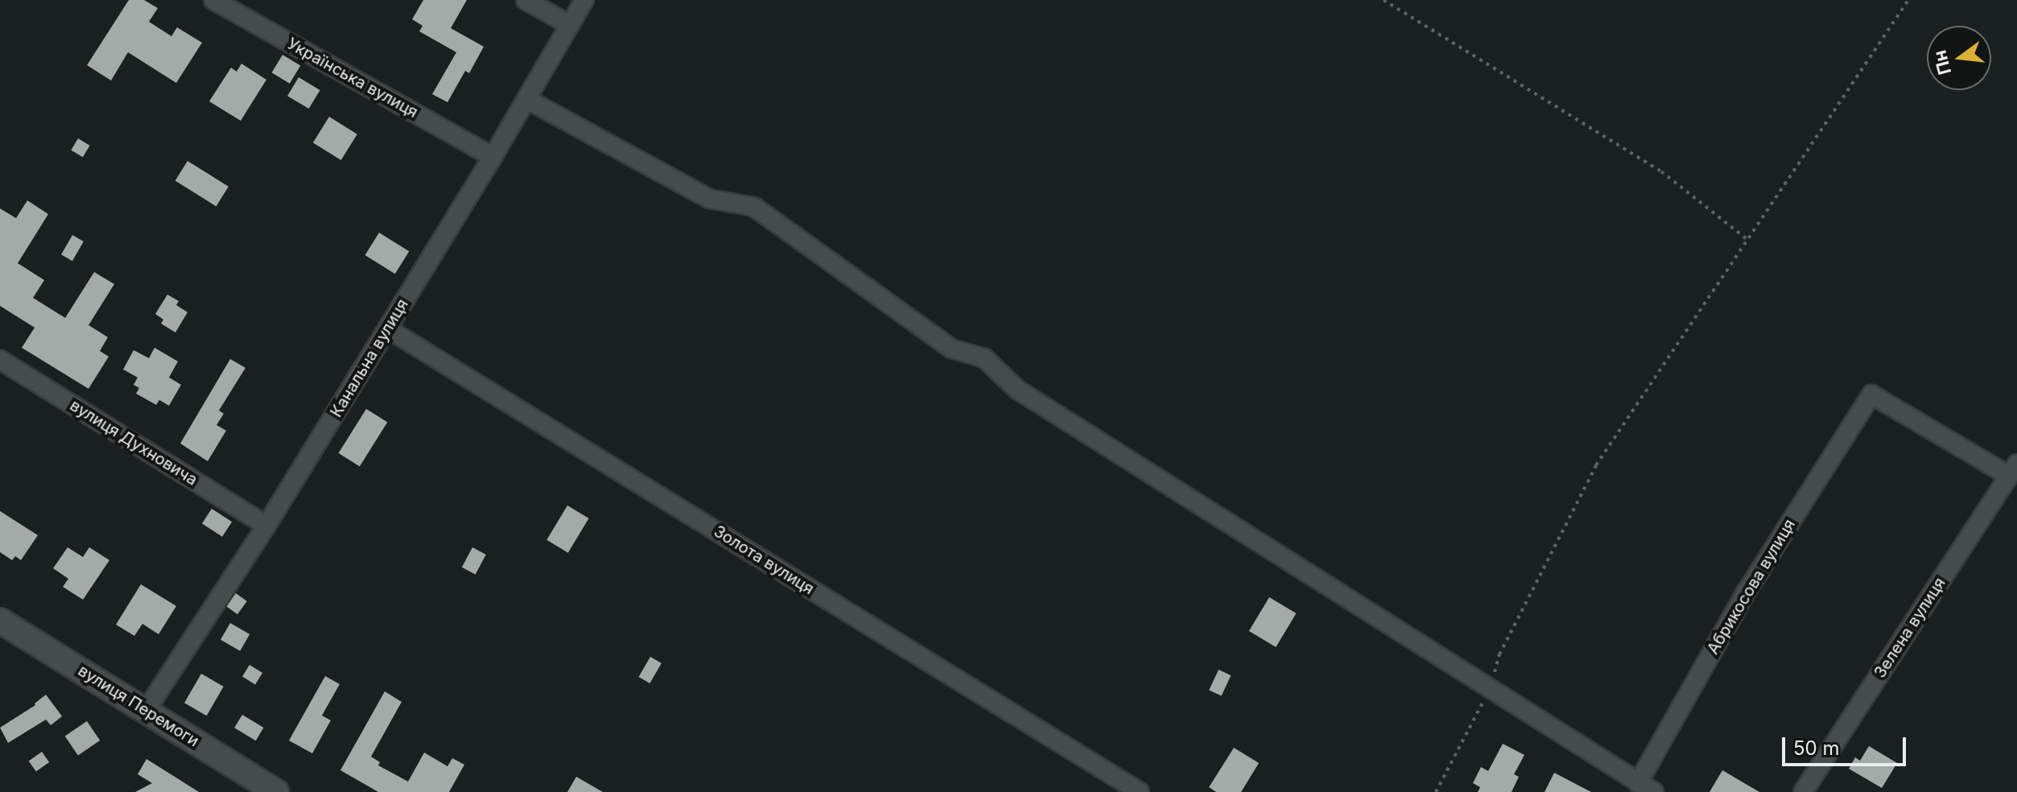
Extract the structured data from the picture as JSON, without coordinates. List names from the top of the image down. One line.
{"streets":{"street":["Українська вулиця","Канальна вулиця","вулиця Духновича","Золота вулиця","Абрикосова вулиця","Зелена вулиця","вулиця Перемоги"]},"crossings":[["Українська вулиця","Канальна вулиця"],["Канальна вулиця","вулиця Духновича"],["Канальна вулиця","Золота вулиця"],["Канальна вулиця","вулиця Перемоги"],["Абрикосова вулиця","Зелена вулиця"]],"scale_bar":"50 m","north":"left"}
